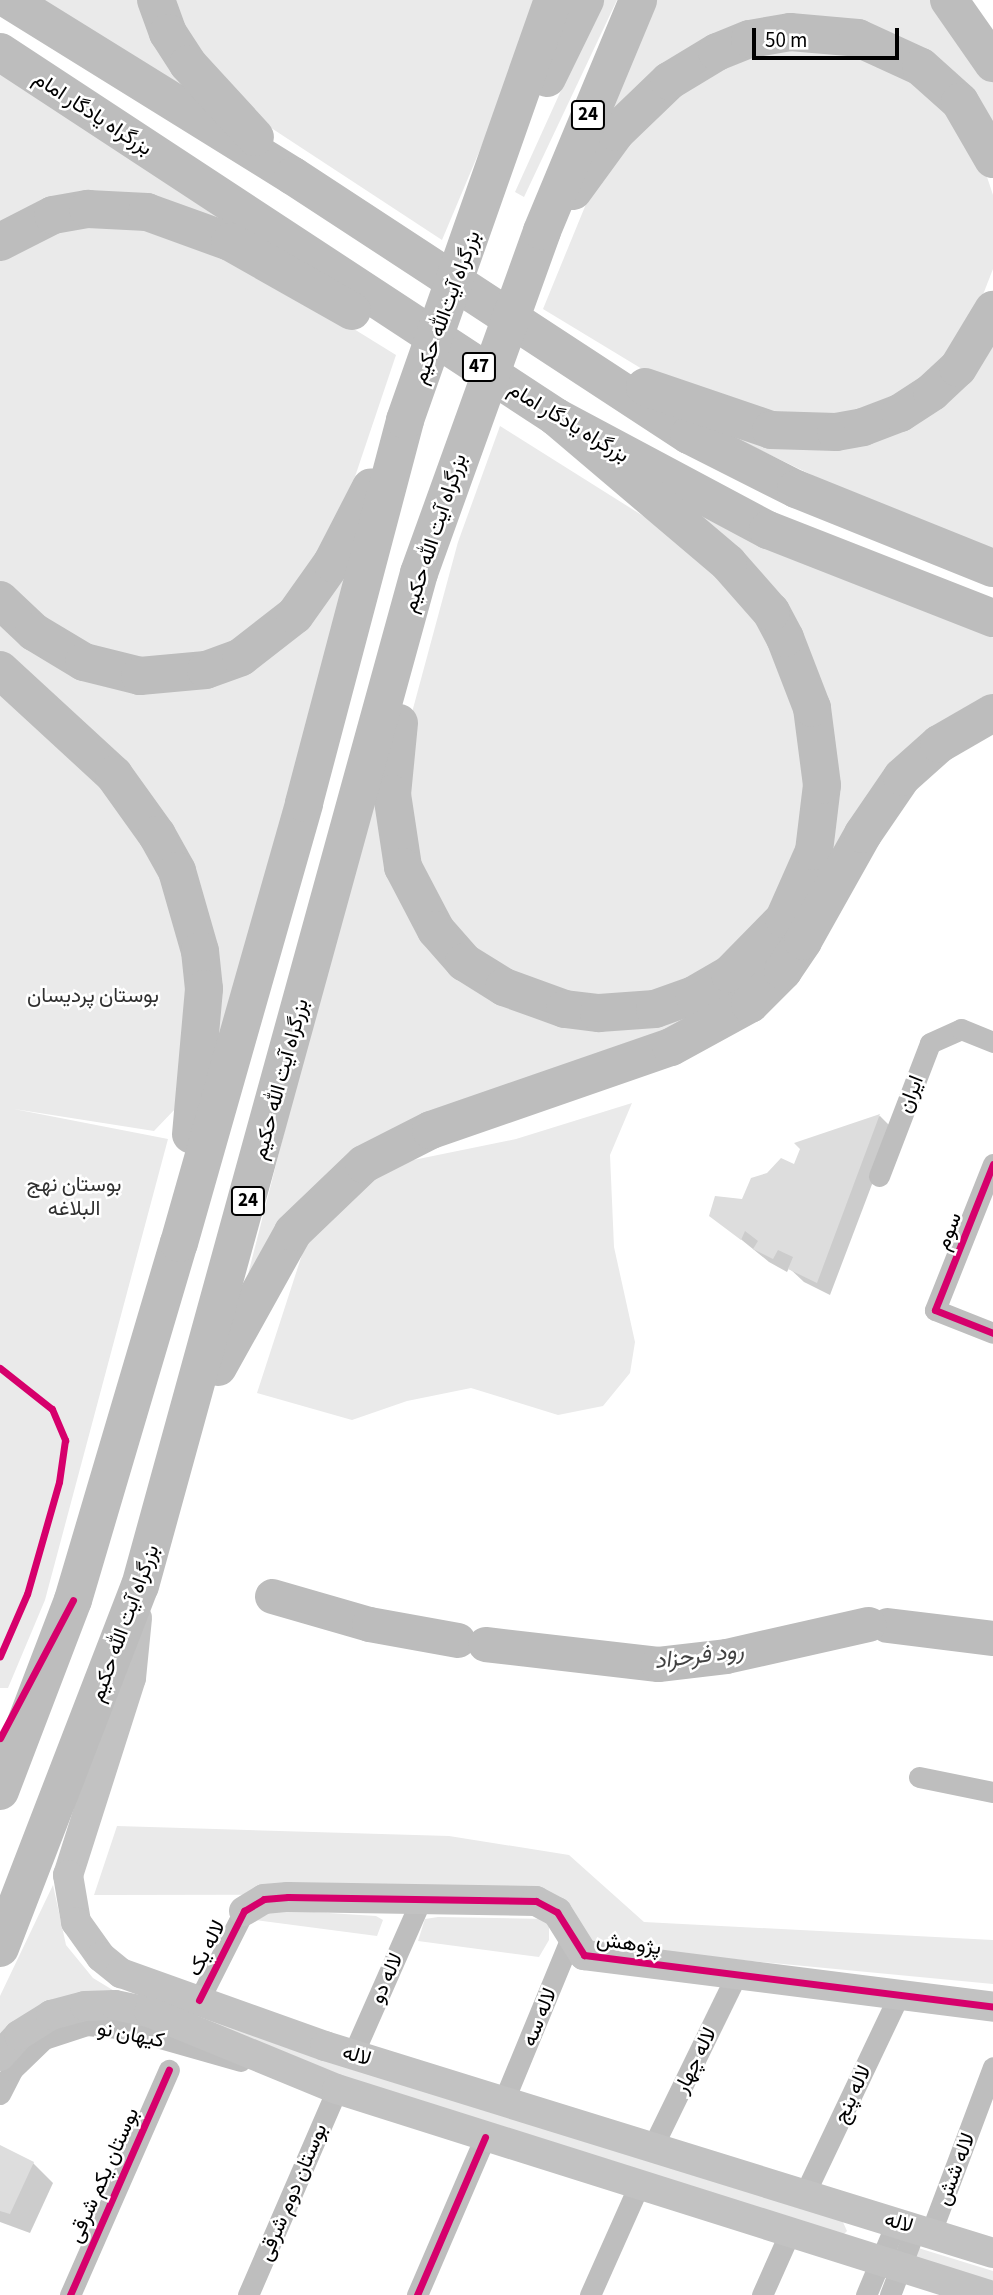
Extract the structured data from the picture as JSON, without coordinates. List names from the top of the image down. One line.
{"streets":{"highway":["بزرگراه یادگار امام","24","بزرگراه آیت‌الله حکیم","47","بزرگراه آیت الله حکیم"],"main road":["پژوهش","لاله"],"street":["ایران","سوم","لاله یک","لاله دو","لاله سه","کیهان نو","لاله چهار","لاله پنج","لاله شش","بوستان یکم شرقی","بوستان دوم شرقی"]},"crossings":[["24","بزرگراه آیت‌الله حکیم"],["24","بزرگراه آیت الله حکیم"],["بزرگراه آیت الله حکیم","لاله"],["پژوهش","لاله یک"],["پژوهش","لاله دو"],["پژوهش","لاله سه"],["پژوهش","لاله چهار"],["پژوهش","لاله پنج"],["لاله یک","لاله"],["لاله دو","لاله"],["لاله سه","لاله"],["کیهان نو","لاله"],["لاله","لاله چهار"],["لاله","لاله پنج"],["لاله","لاله شش"],["لاله","بوستان دوم شرقی"]],"water":["رود فرحزاد"],"parks":["بوستان پردیسان","بوستان نهج البلاغه"],"scale_bar":"50 m"}
